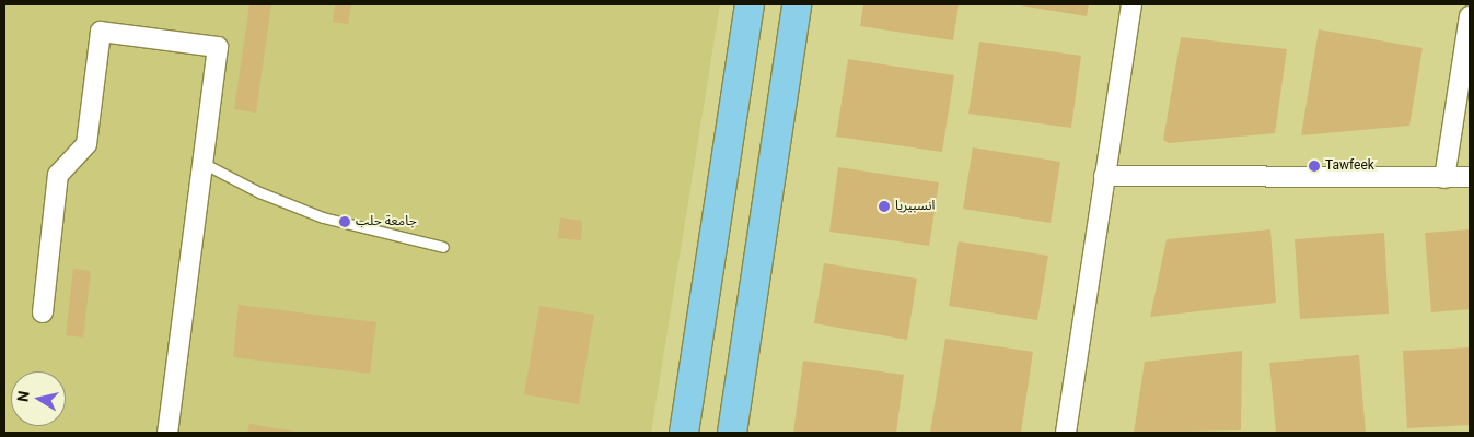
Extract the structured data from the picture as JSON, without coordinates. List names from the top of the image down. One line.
{"places":["Tawfeek","انسبيريا","جامعة حلب"],"north":"left"}
